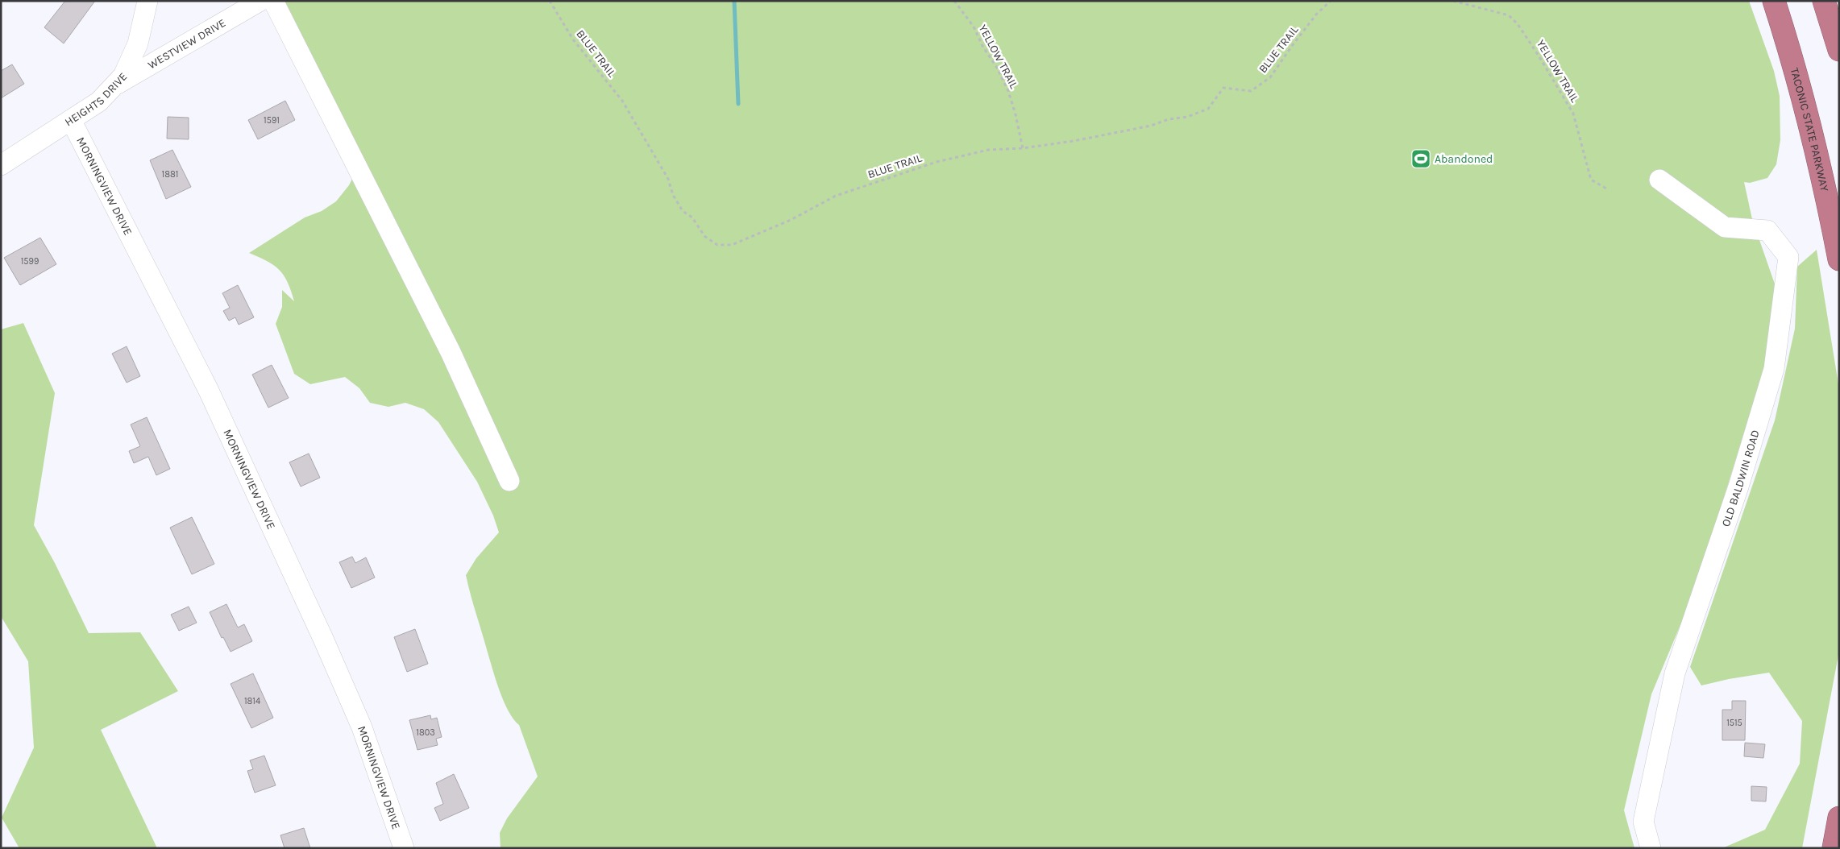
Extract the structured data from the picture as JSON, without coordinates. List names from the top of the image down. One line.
{"streets":{"highway":["TACONIC STATE PARKWAY"],"street":["WESTVIEW DRIVE","HEIGHTS DRIVE","MORNINGVIEW DRIVE","OLD BALDWIN ROAD"],"path":["BLUE TRAIL","YELLOW TRAIL"]},"crossings":[["WESTVIEW DRIVE","HEIGHTS DRIVE"],["BLUE TRAIL","YELLOW TRAIL"],["HEIGHTS DRIVE","MORNINGVIEW DRIVE"]],"places":{"sports":["Abandoned"]},"house_numbers":["1591","1881","1599","1814","1515","1803"]}
